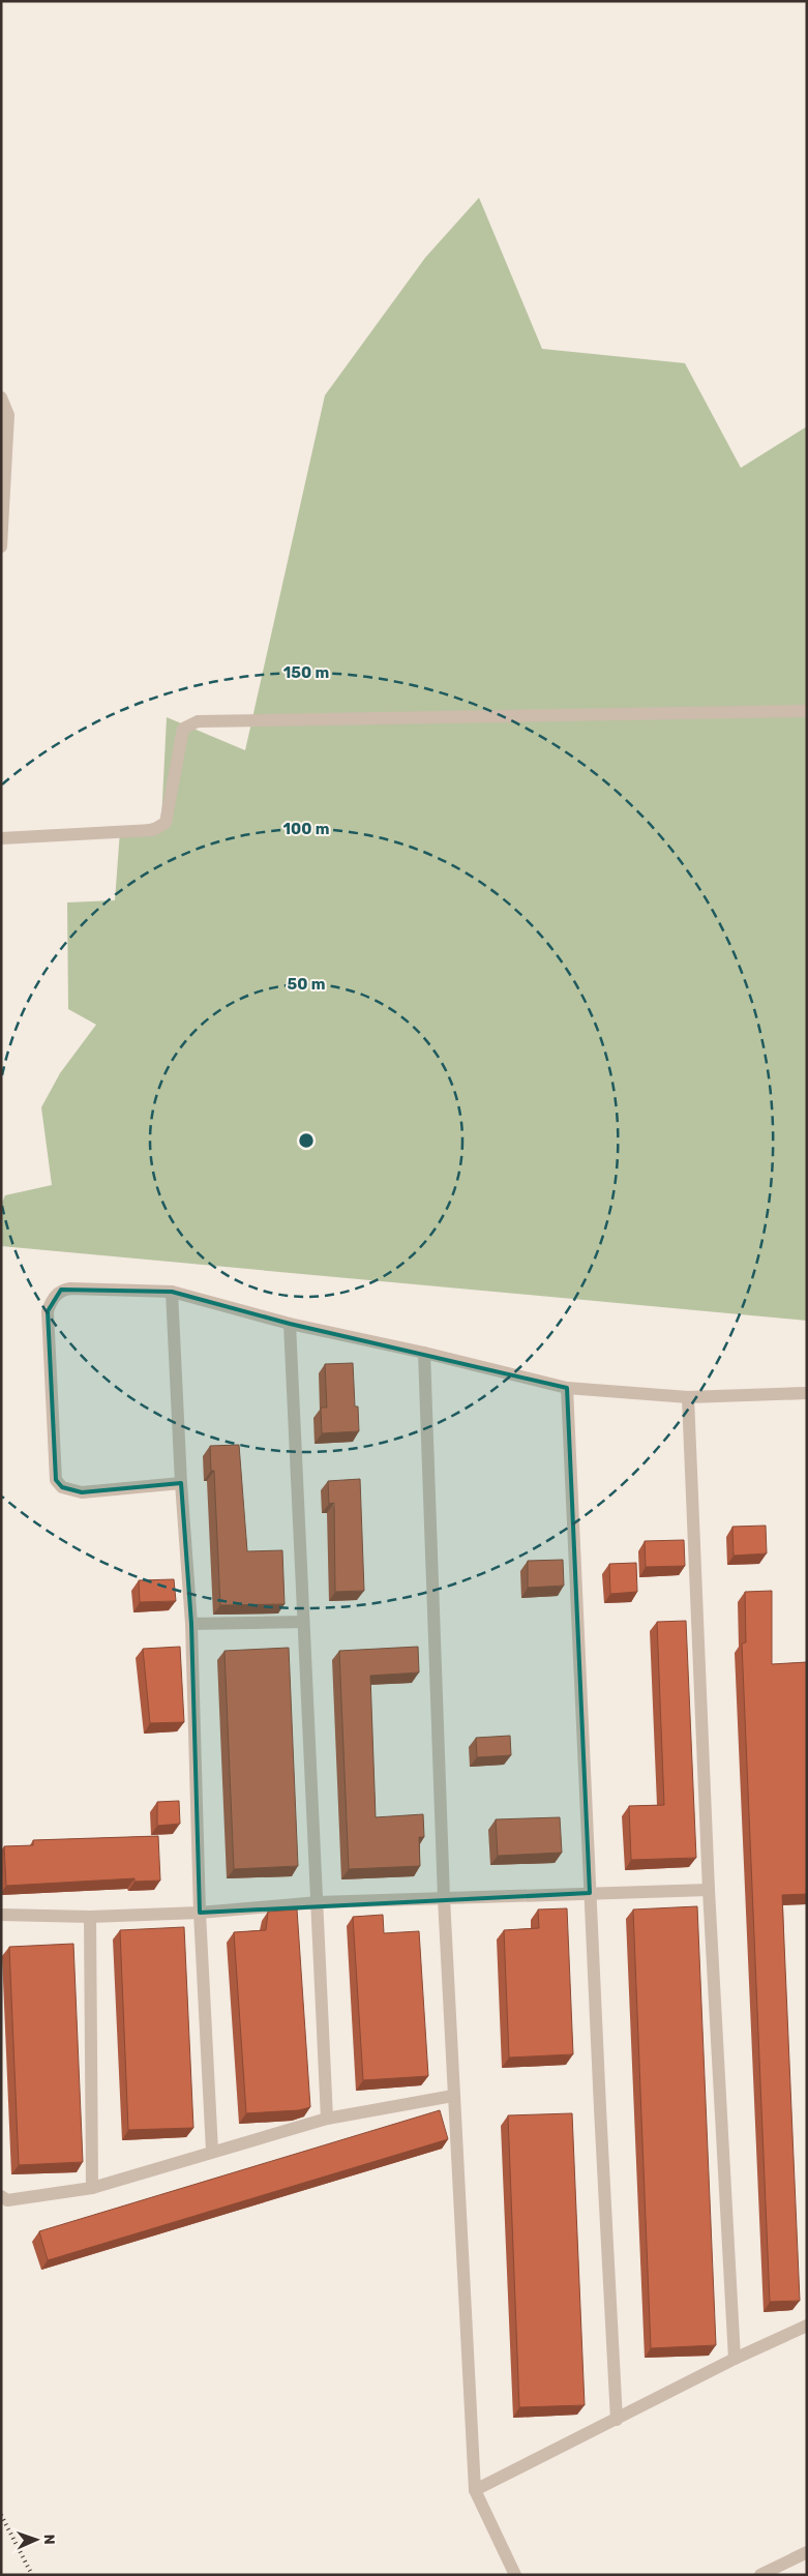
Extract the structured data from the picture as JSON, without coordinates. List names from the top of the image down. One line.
{"north":"right","rings":["150 m","100 m","50 m"]}
